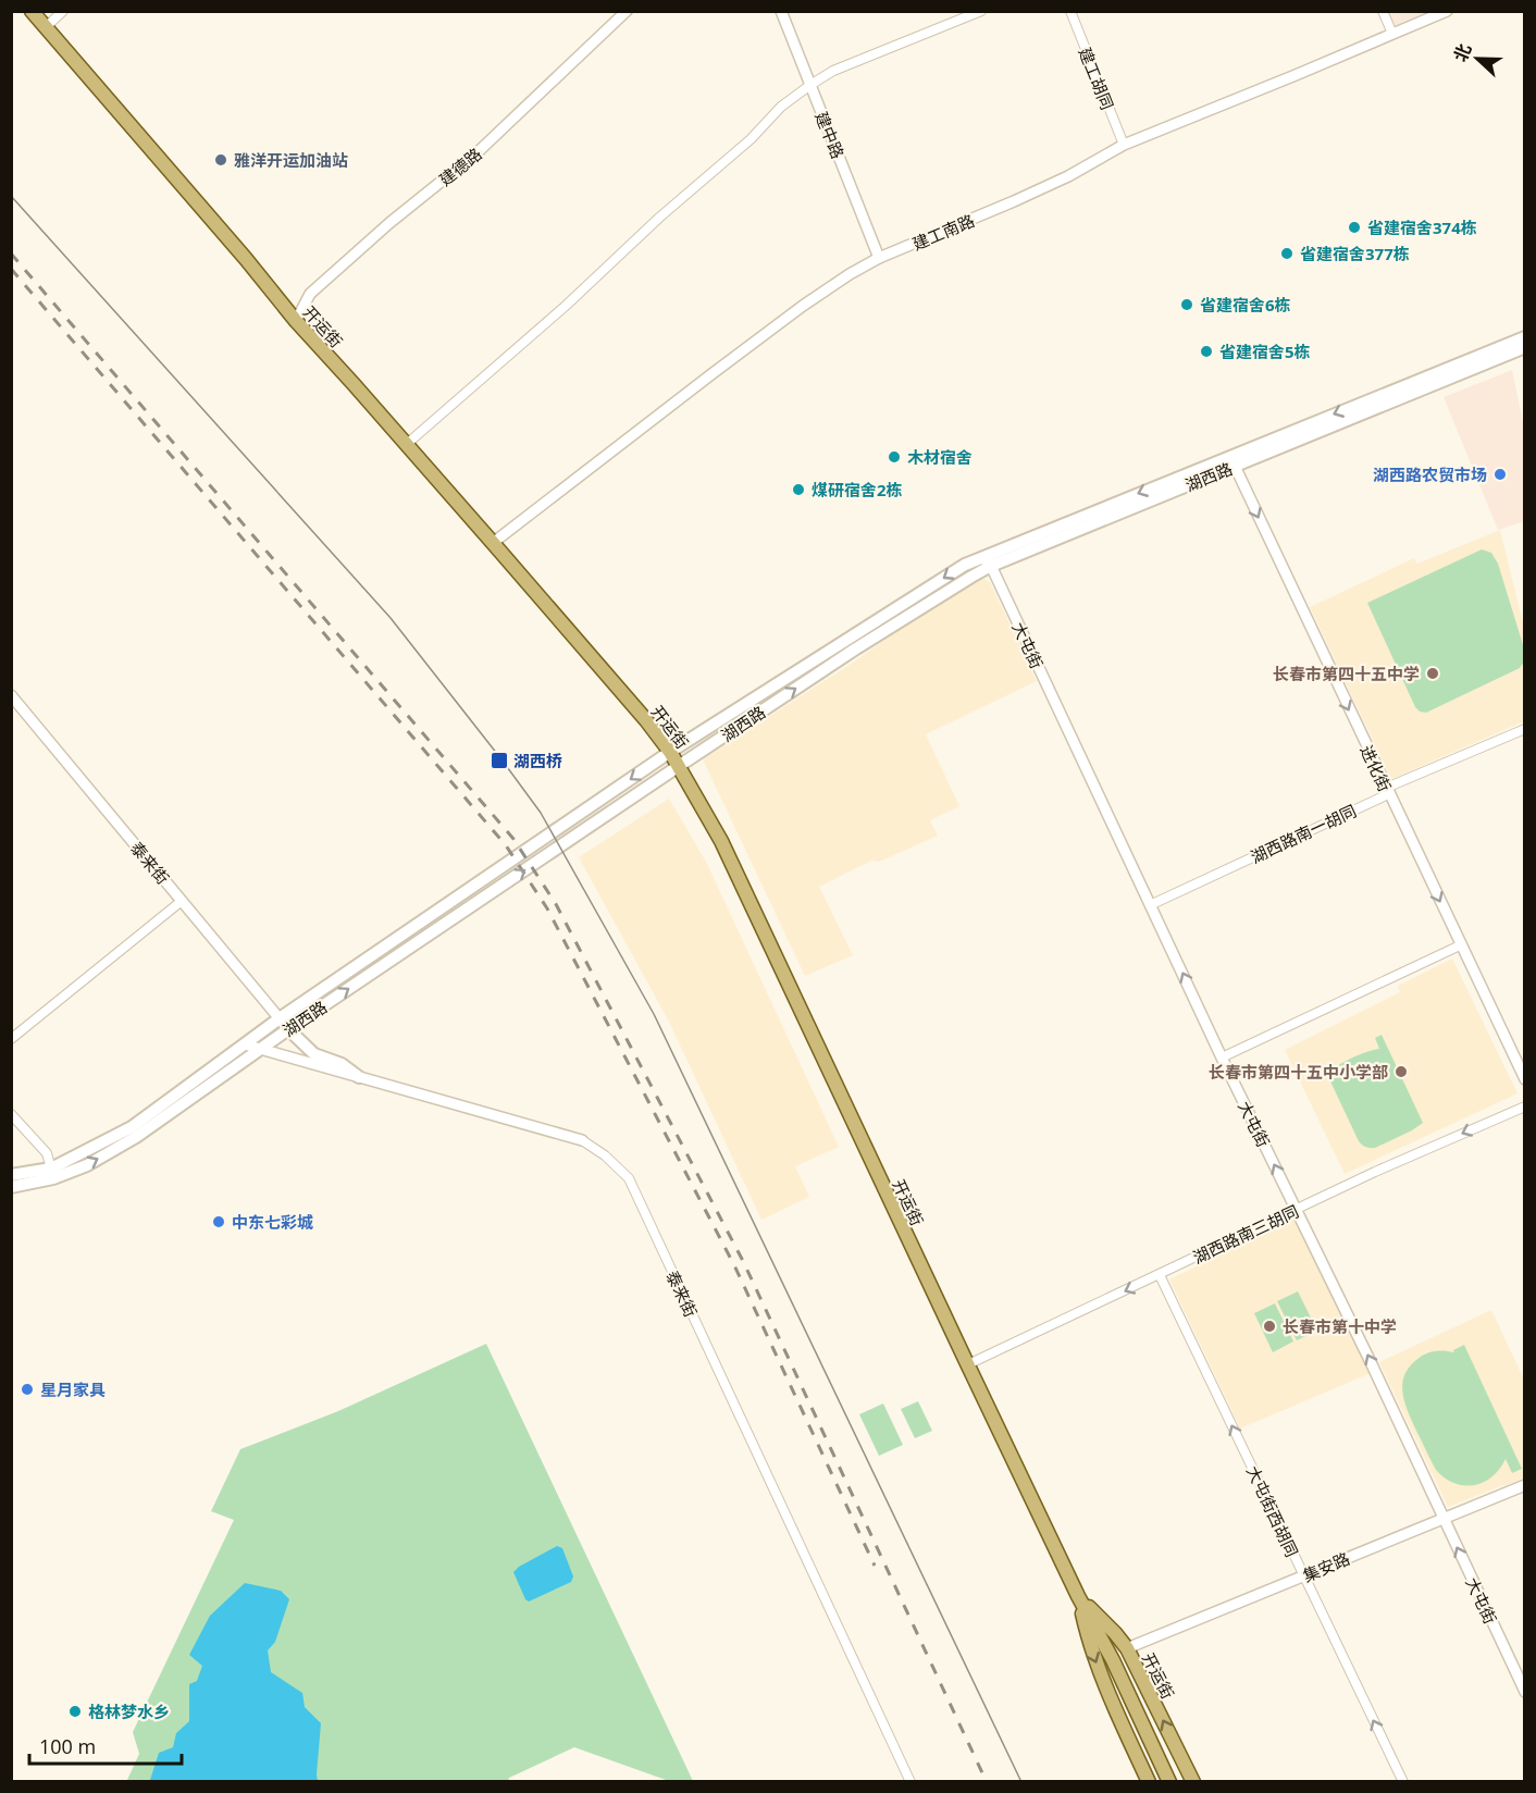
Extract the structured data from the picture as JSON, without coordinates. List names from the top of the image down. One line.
{"streets":{"main road":["开运街","湖西路"],"street":["建工胡同","建中路","建德路","建工南路","大屯街","进化街","湖西路南一胡同","泰来街","湖西路南三胡同","大屯街西胡同","集安路"]},"crossings":[["建工胡同","建工南路"],["建中路","建工南路"],["建德路","开运街"],["建工南路","开运街"],["开运街","湖西路"],["开运街","湖西路南三胡同"],["开运街","集安路"],["湖西路","大屯街"],["湖西路","进化街"],["湖西路","泰来街"],["大屯街","湖西路南一胡同"],["大屯街","湖西路南三胡同"],["大屯街","集安路"],["进化街","湖西路南一胡同"],["湖西路南三胡同","大屯街西胡同"],["大屯街西胡同","集安路"]],"one_way":["大屯街","进化街","湖西路南三胡同","大屯街西胡同"],"places":{"other":["雅洋开运加油站","省建宿舍374栋","省建宿舍377栋","省建宿舍6栋","省建宿舍5栋","木材宿舍","湖西路农贸市场","煤研宿舍2栋","长春市第四十五中学","长春市第四十五中小学部","中东七彩城","长春市第十中学","星月家具","格林梦水乡"],"transit":["湖西桥"]},"scale_bar":"100 m","north":"left"}
